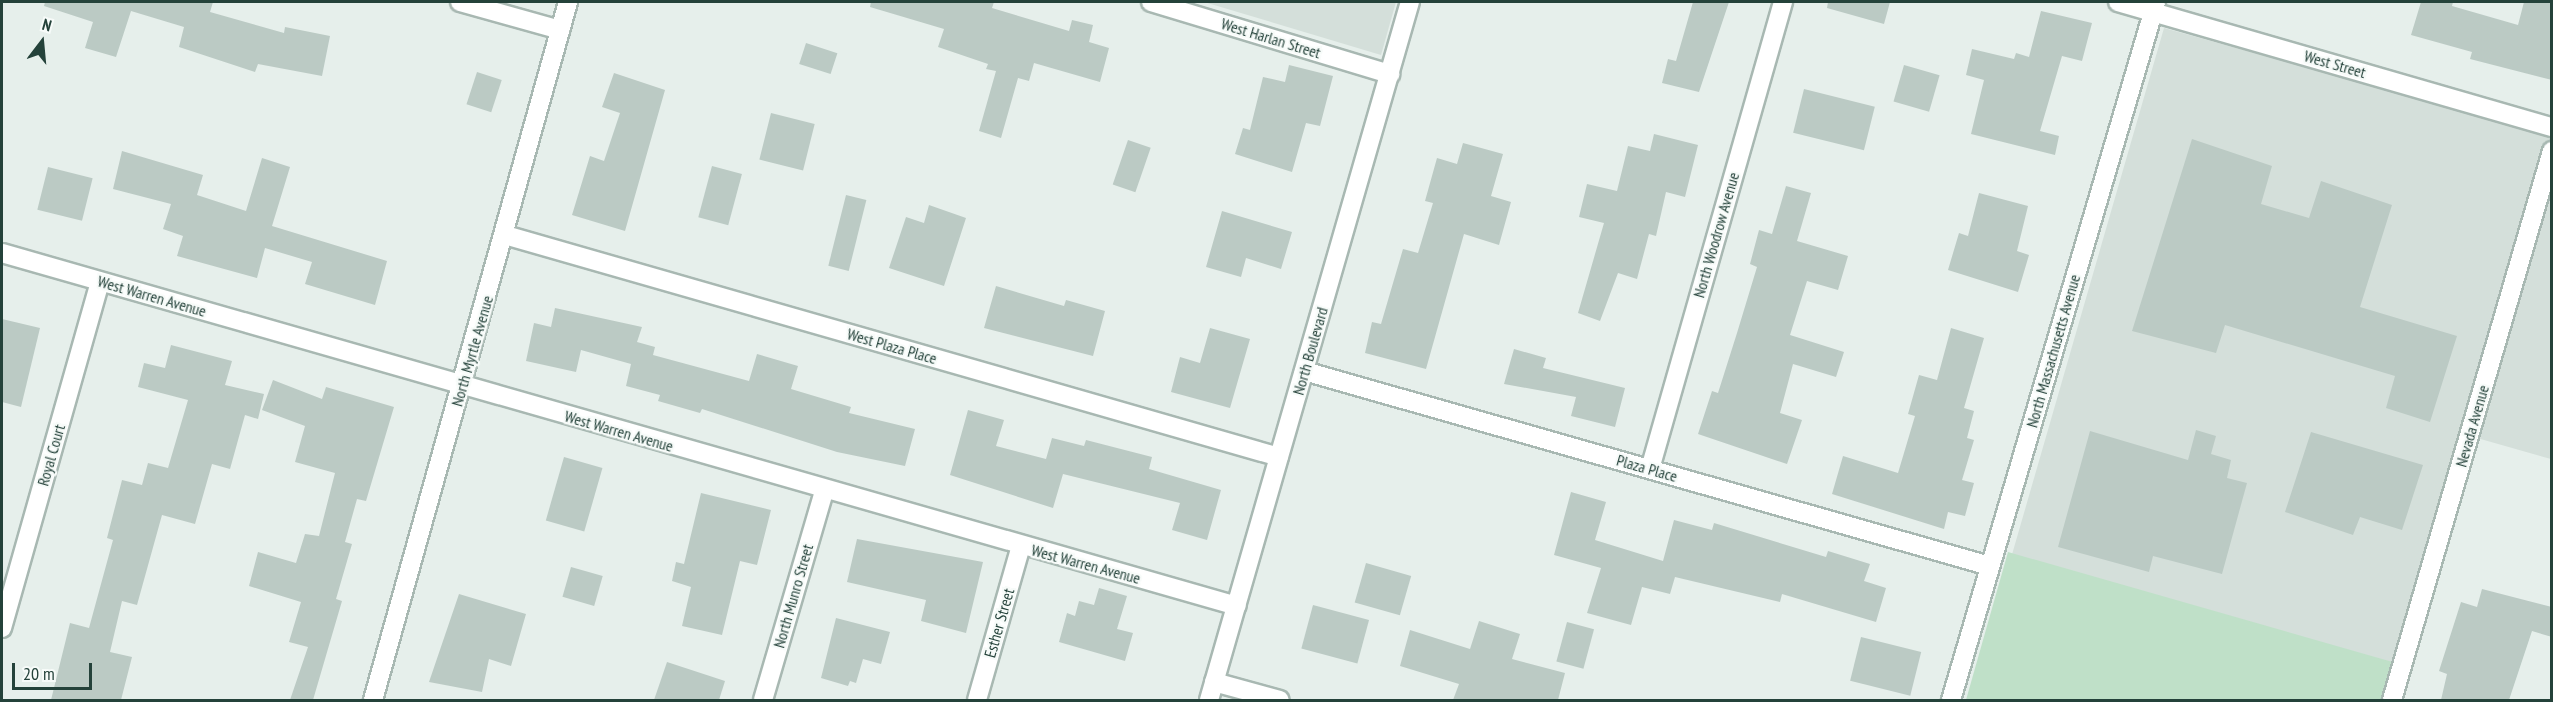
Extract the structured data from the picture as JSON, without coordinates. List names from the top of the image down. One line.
{"streets":{"street":["West Harlan Street","West Street","North Woodrow Avenue","West Warren Avenue","West Plaza Place","North Myrtle Avenue","North Boulevard","North Massachusetts Avenue","Nevada Avenue","Royal Court","Plaza Place","North Munro Street","Esther Street"]},"crossings":[["West Harlan Street","North Boulevard"],["West Street","North Massachusetts Avenue"],["North Woodrow Avenue","Plaza Place"],["West Warren Avenue","North Myrtle Avenue"],["West Warren Avenue","North Boulevard"],["West Warren Avenue","Royal Court"],["West Warren Avenue","North Munro Street"],["West Warren Avenue","Esther Street"],["West Plaza Place","North Myrtle Avenue"],["West Plaza Place","North Boulevard"],["North Boulevard","Plaza Place"],["North Massachusetts Avenue","Plaza Place"]],"scale_bar":"20 m","north":"top"}
